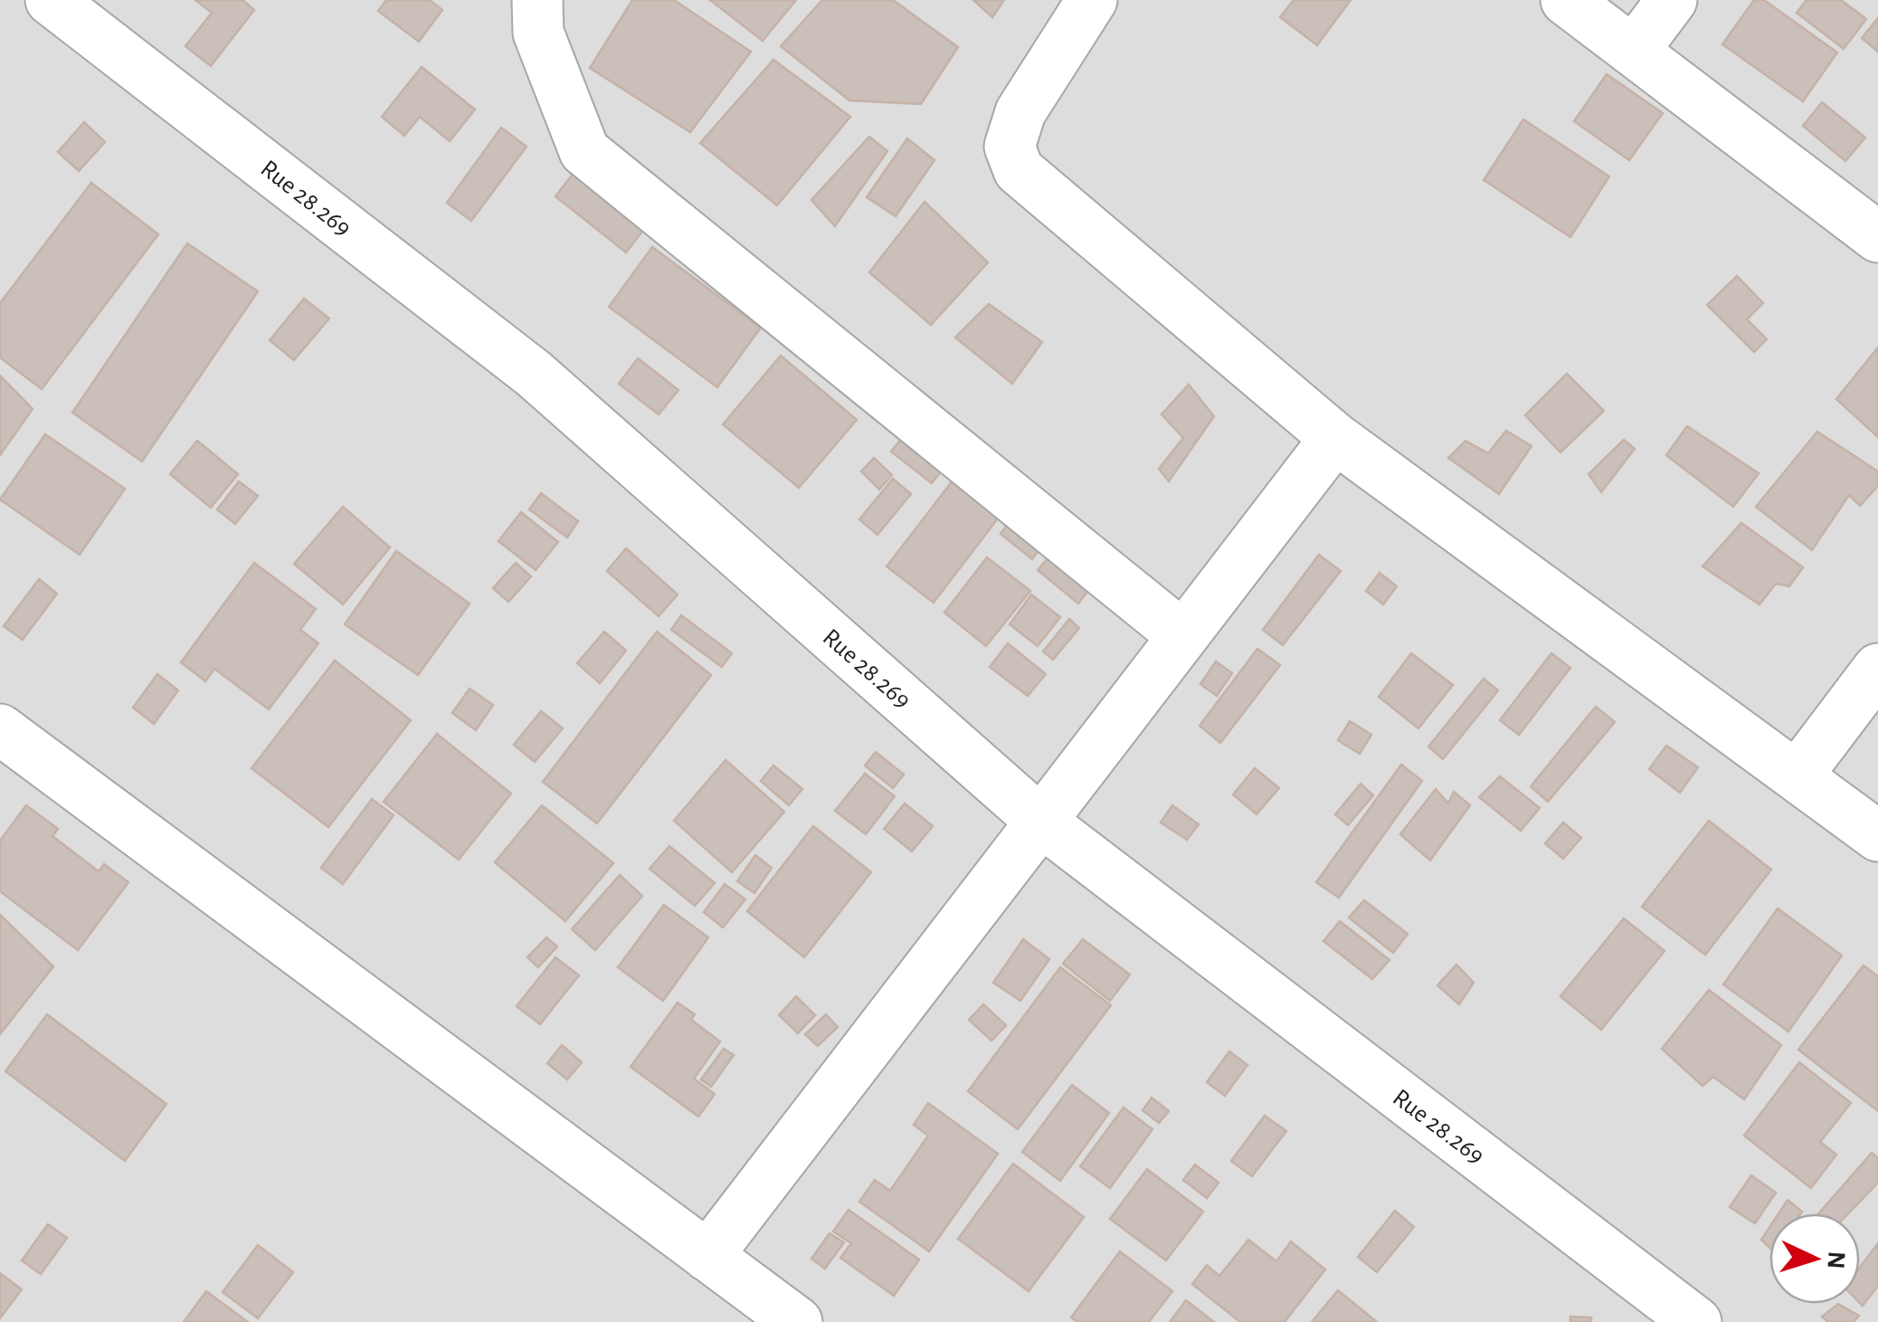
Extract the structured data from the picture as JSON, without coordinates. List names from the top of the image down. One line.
{"streets":{"street":["Rue 28.269"]},"north":"right"}
